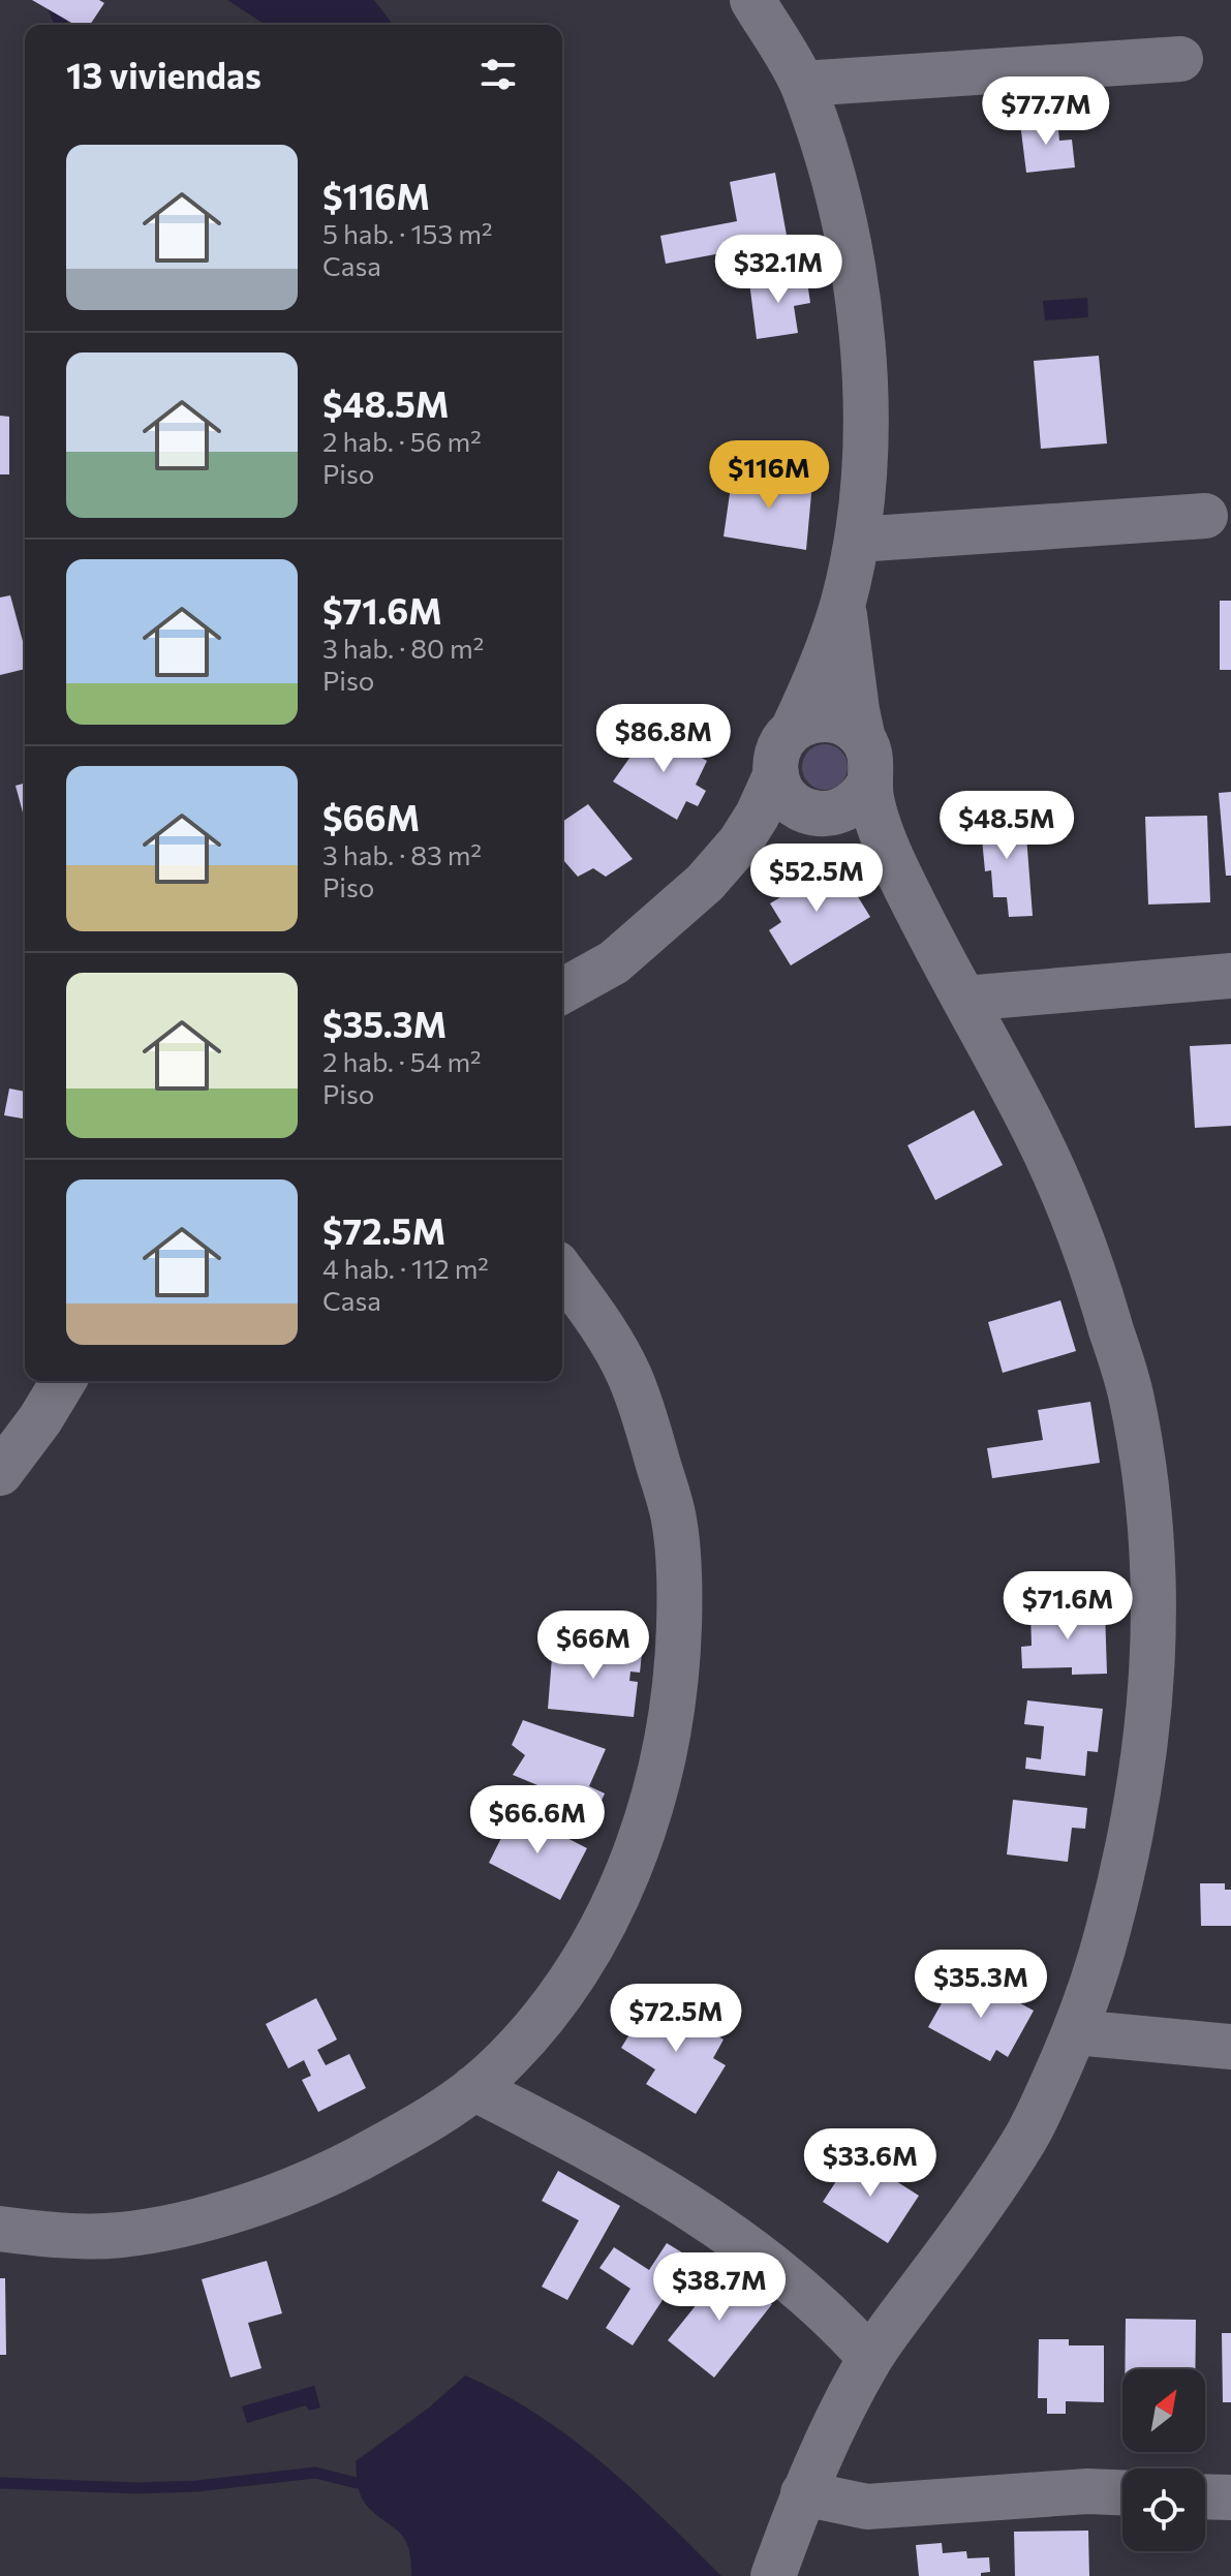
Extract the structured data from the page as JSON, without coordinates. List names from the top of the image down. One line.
{"north":"top right","page":{"heading":"13 viviendas","price":["$77.7M","$32.1M","$116M","$86.8M","$48.5M","$52.5M","$71.6M","$66M","$66.6M","$35.3M","$72.5M","$33.6M","$38.7M"],"list":[{"name":"$116M","note":"5 hab. · 153 m² · Casa"},{"name":"$48.5M","note":"2 hab. · 56 m² · Piso"},{"name":"$71.6M","note":"3 hab. · 80 m² · Piso"},{"name":"$66M","note":"3 hab. · 83 m² · Piso"},{"name":"$35.3M","note":"2 hab. · 54 m² · Piso"},{"name":"$72.5M","note":"4 hab. · 112 m² · Casa"}]}}
